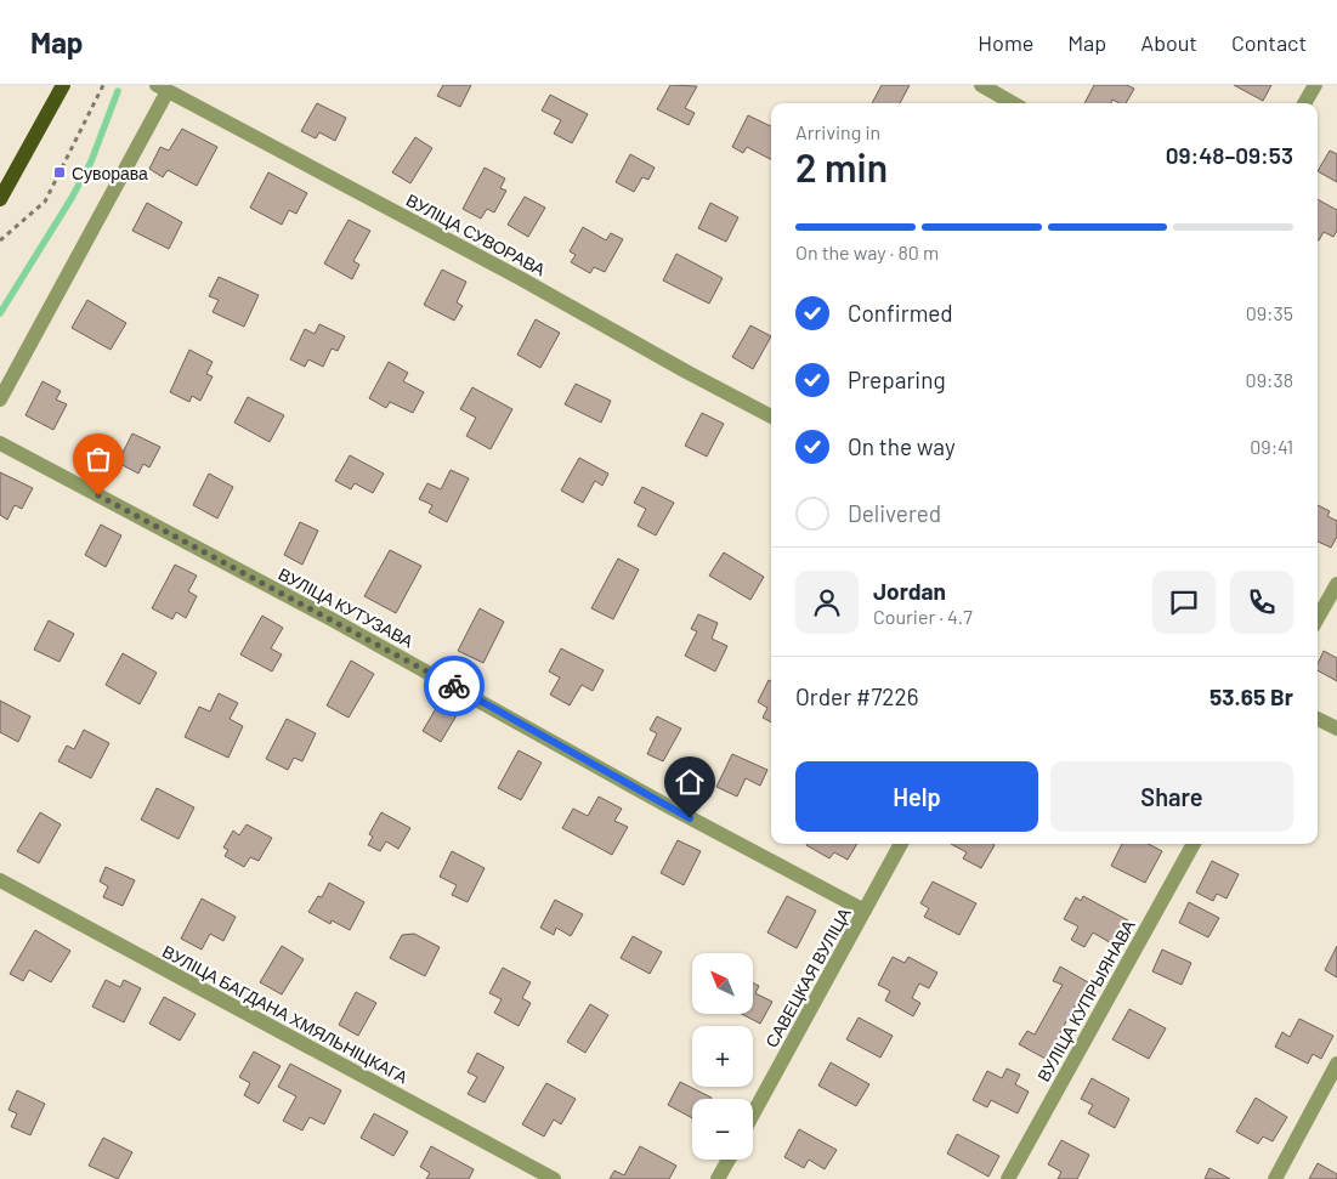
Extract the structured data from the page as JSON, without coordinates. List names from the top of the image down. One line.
{"streets":{"street":["ВУЛІЦА СУВОРАВА","ВУЛІЦА КУТУЗАВА","САВЕЦКАЯ ВУЛІЦА","ВУЛІЦА КУПРЫЯНАВА","ВУЛІЦА БАГДАНА ХМЯЛЬНІЦКАГА"]},"crossings":[["ВУЛІЦА КУТУЗАВА","САВЕЦКАЯ ВУЛІЦА"]],"places":{"transit":["Суворава"]},"north":"top left","page":{"header":"Map","nav":["Home","Map","About","Contact"],"heading":["2 min","Arriving in","09:48–09:53"],"panel":["Jordan","Courier · 4.7","Order #7226","53.65 Br"],"bar":"On the way · 80 m","list":[["Confirmed","09:35"],["Preparing","09:38"],["On the way","09:41"],"Delivered"],"buttons":["Help","Share"],"map_buttons":["+","−"]}}
